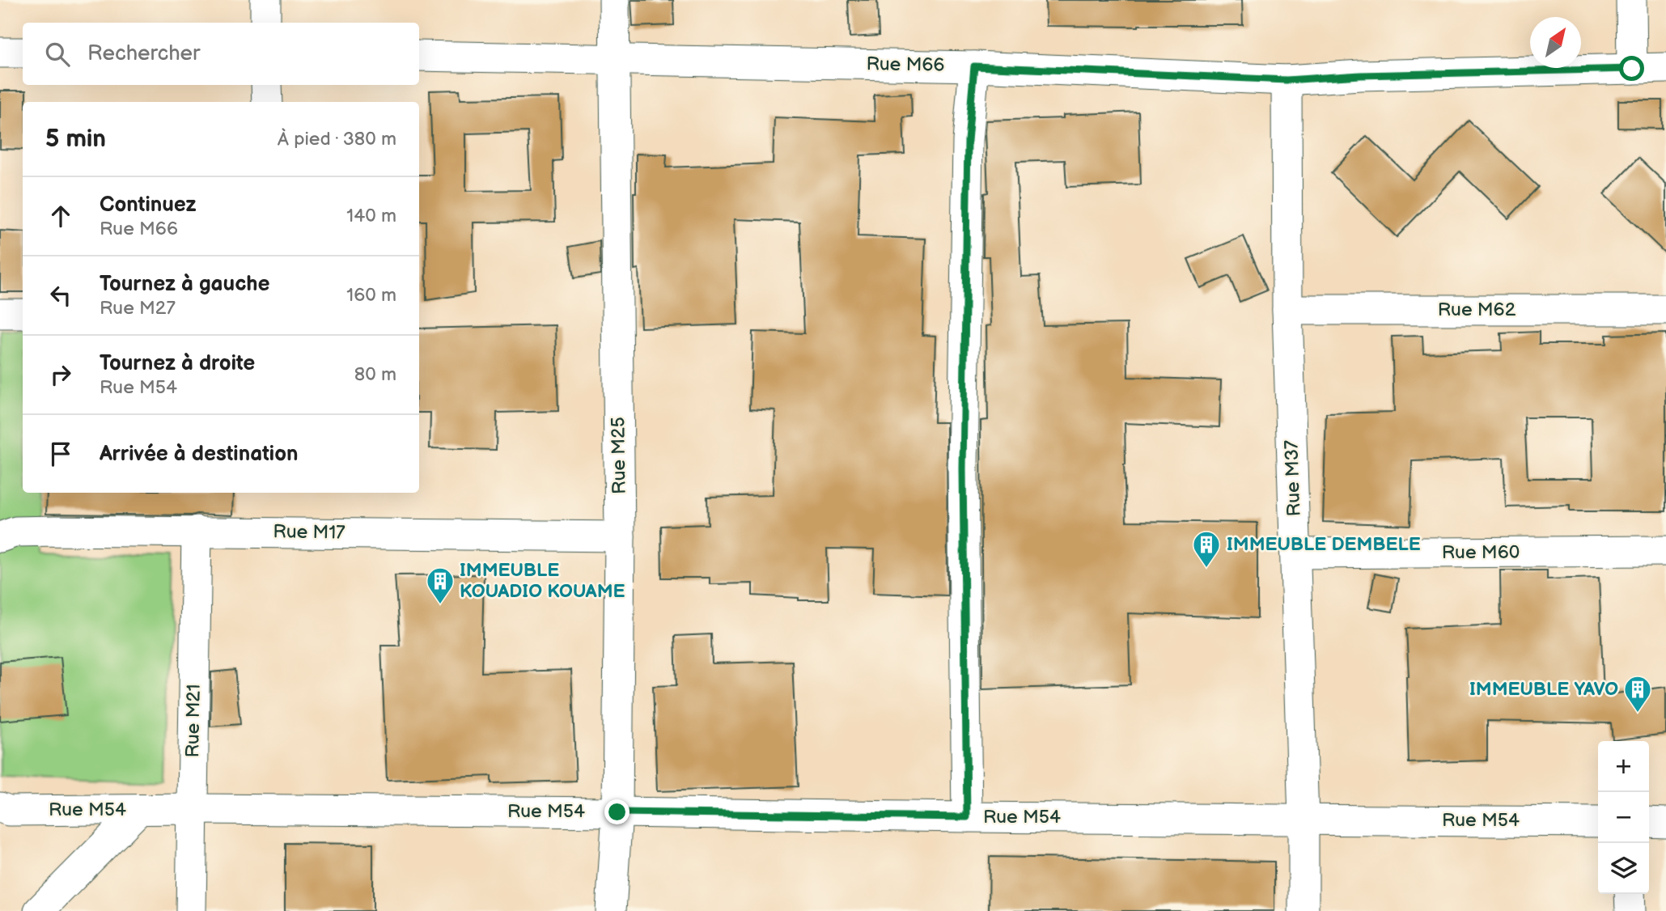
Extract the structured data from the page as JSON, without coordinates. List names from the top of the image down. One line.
{"streets":{"street":["Rue M66","Rue M62","Rue M25","Rue M37","Rue M17","Rue M60","Rue M21","Rue M54"]},"crossings":[["Rue M66","Rue M25"],["Rue M66","Rue M37"],["Rue M62","Rue M37"],["Rue M25","Rue M17"],["Rue M25","Rue M54"],["Rue M37","Rue M60"],["Rue M37","Rue M54"],["Rue M17","Rue M21"],["Rue M21","Rue M54"]],"places":{"building":["IMMEUBLE DEMBELE","IMMEUBLE KOUADIO KOUAME","IMMEUBLE YAVO"]},"north":"top right","page":{"search":"Rechercher","heading":["5 min","À pied · 380 m"],"list":[["Continuez","Rue M66","140 m"],["Tournez à gauche","Rue M27","160 m"],["Tournez à droite","Rue M54","80 m"],"Arrivée à destination"],"map_buttons":["+","−"]}}
